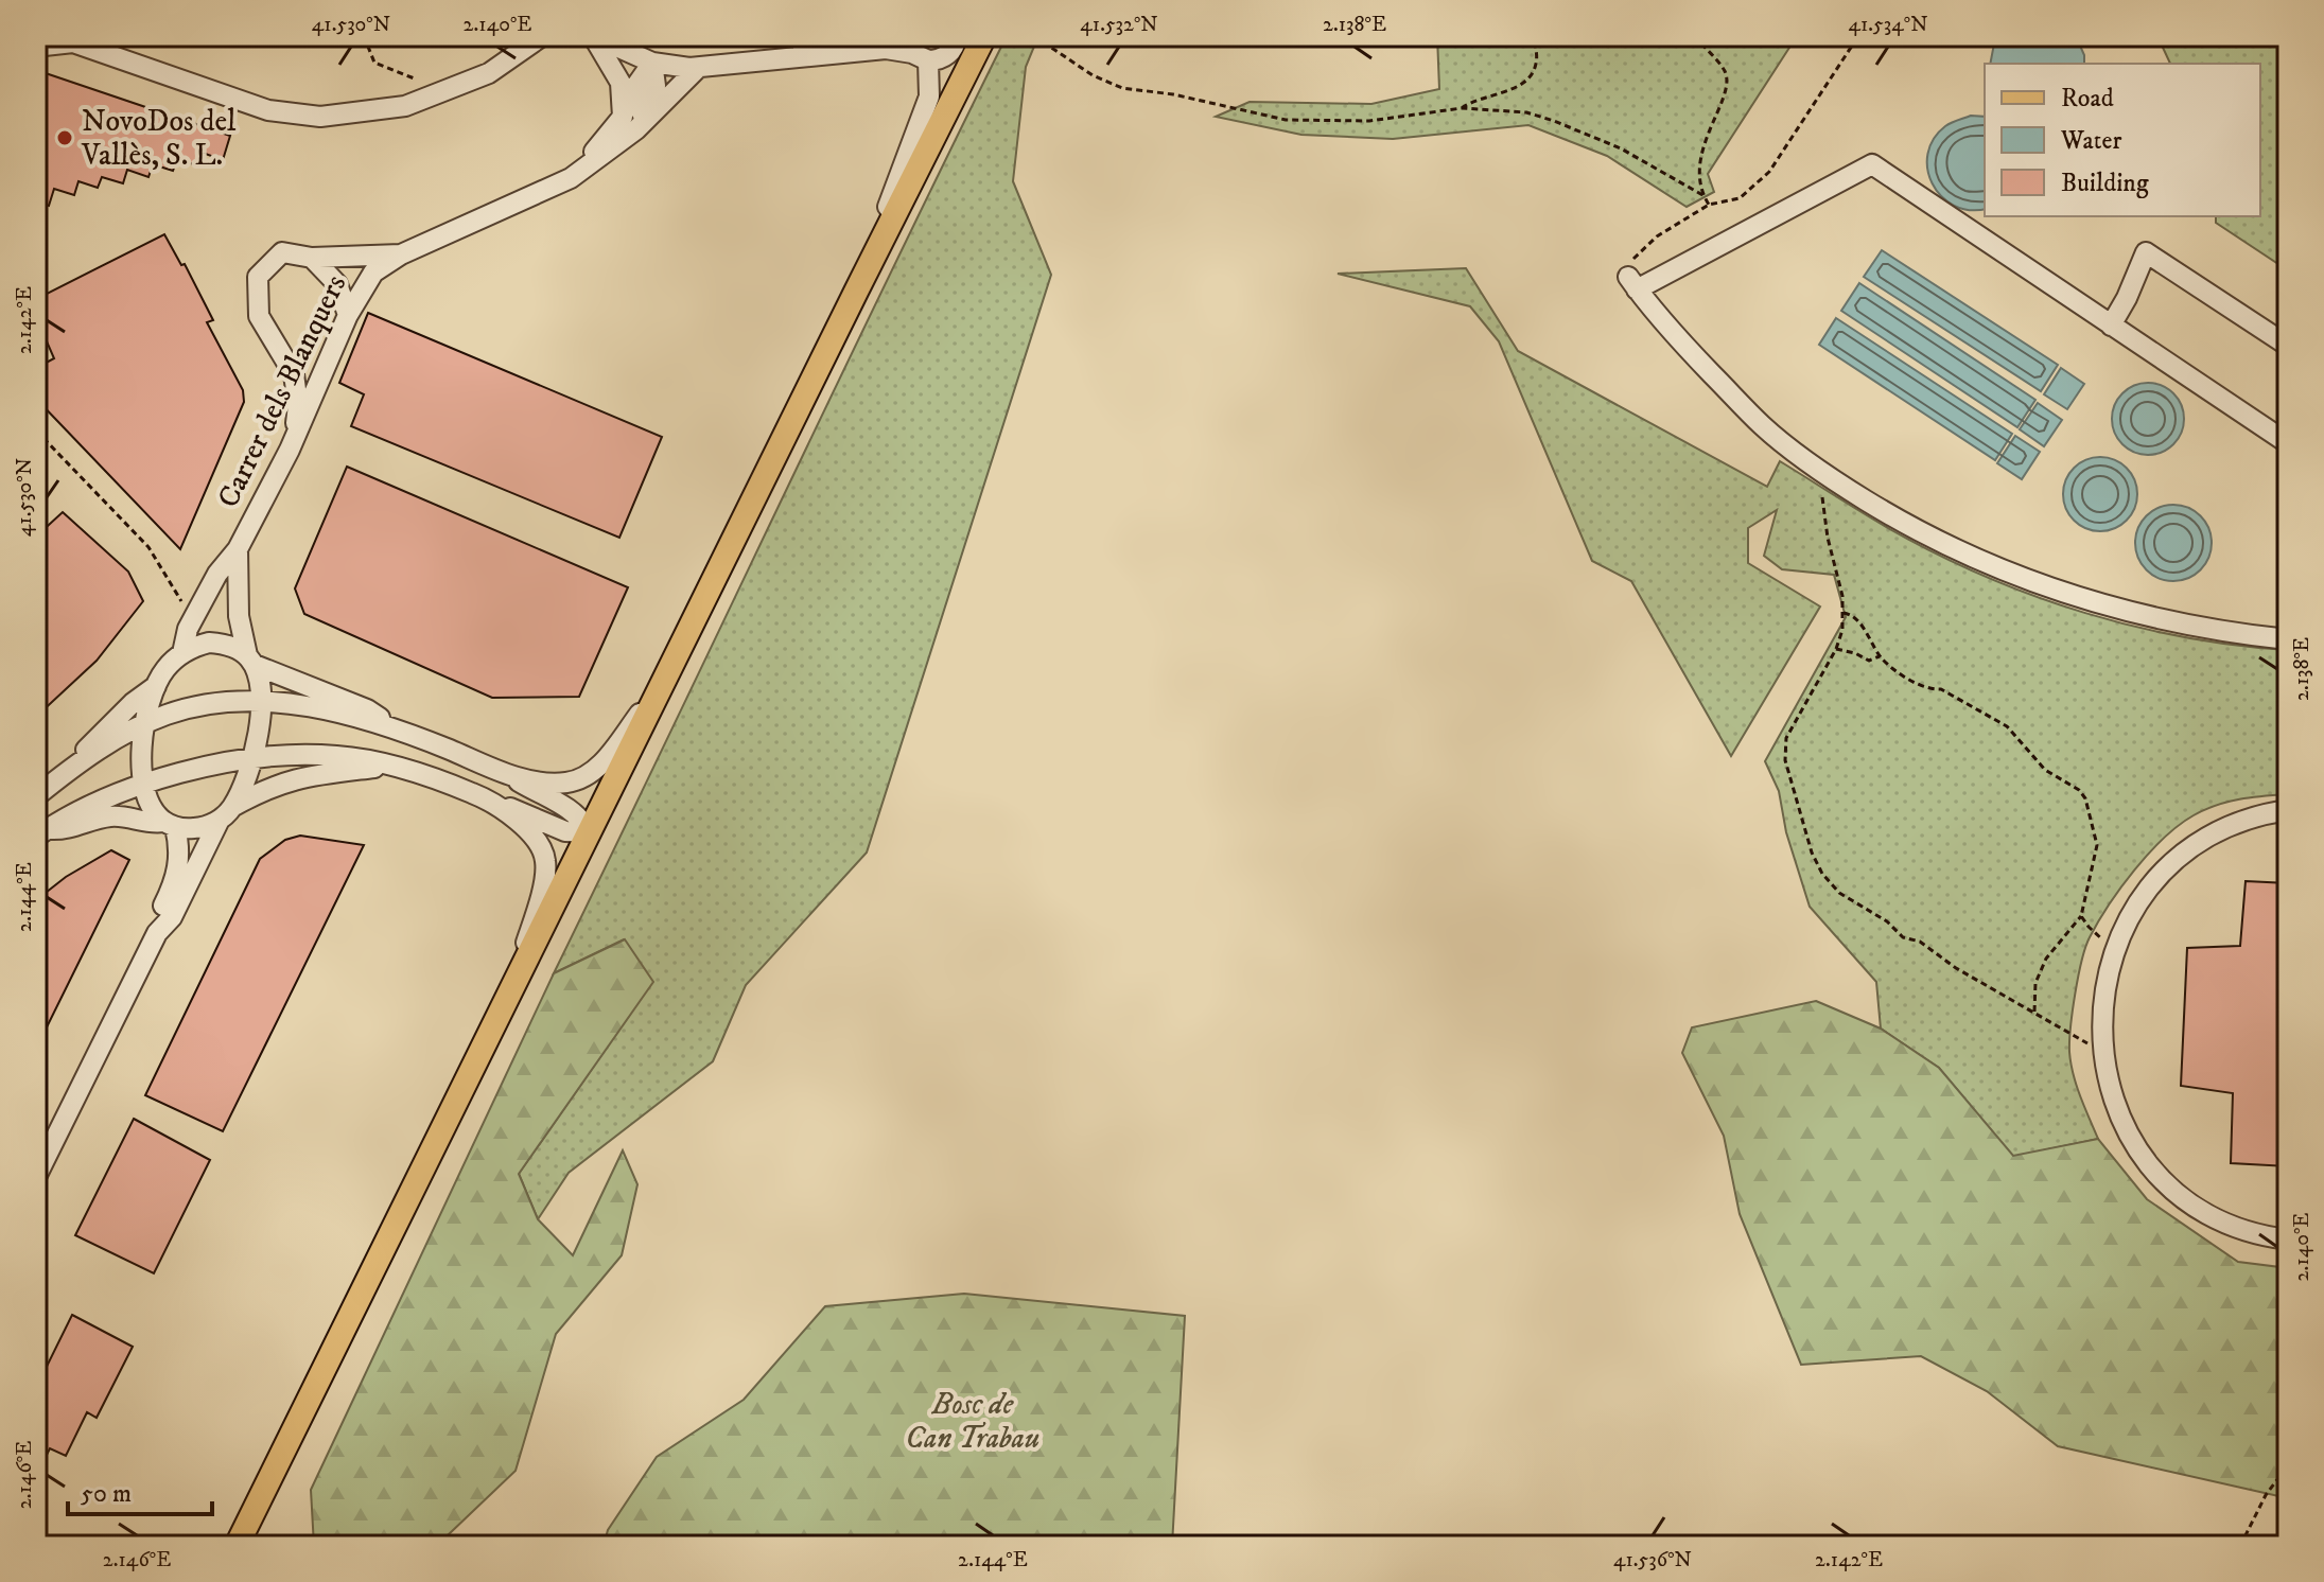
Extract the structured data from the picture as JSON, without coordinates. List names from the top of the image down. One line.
{"streets":{"street":["Carrer dels Blanquers"]},"parks":["Bosc de Can Trabau"],"places":["NovoDos del Vallès, S. L."],"legend":["Road","Water","Building"],"scale_bar":"50 m","coordinates":["41.530°N","2.140°E","41.532°N","2.138°E","41.534°N","2.142°E","2.144°E","2.146°E","41.536°N"]}
